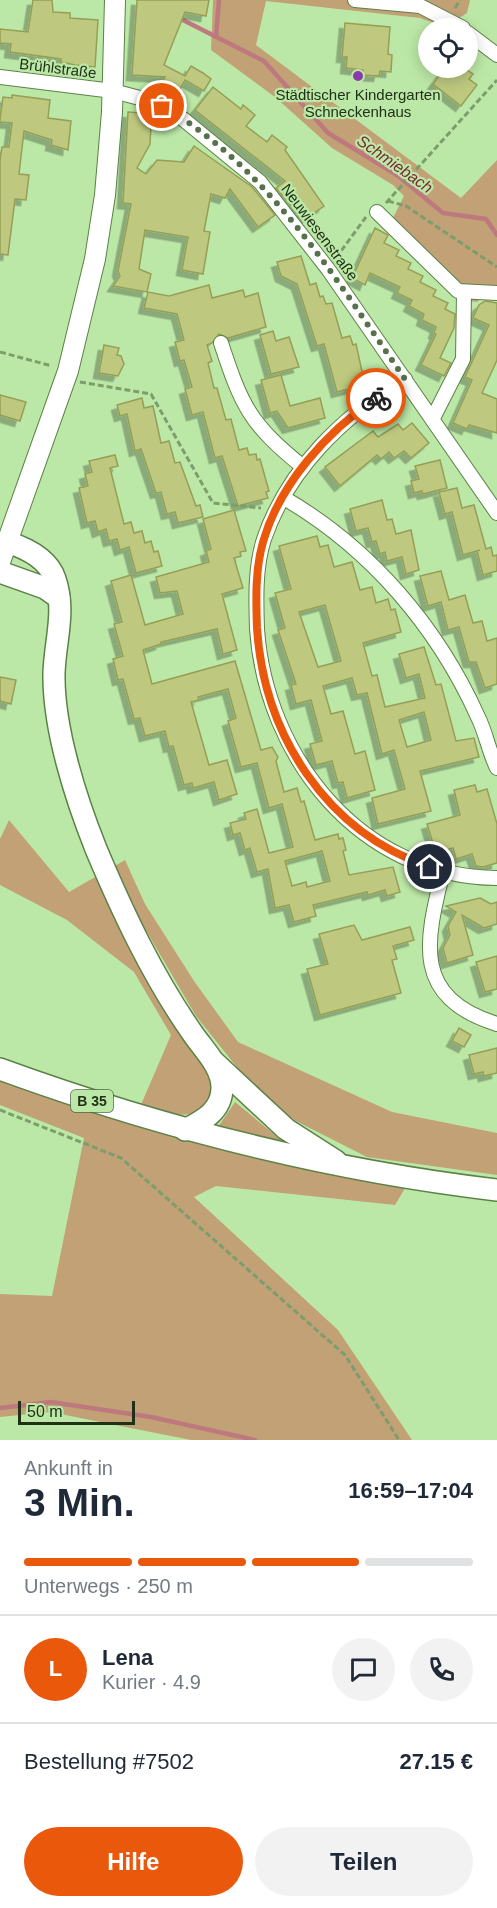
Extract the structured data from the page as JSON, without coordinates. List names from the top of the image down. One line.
{"streets":{"main road":["B 35"],"street":["Brühlstraße","Neuwiesenstraße"]},"crossings":[["Brühlstraße","Neuwiesenstraße"]],"water":["Schmiebach"],"places":["Städtischer Kindergarten Schneckenhaus"],"scale_bar":"50 m","page":{"scale":"50 m","heading":["3 Min.","Ankunft in","16:59–17:04"],"panel":["Lena","Kurier · 4.9","Bestellung #7502","27.15 €"],"bar":"Unterwegs · 250 m","round":"L","buttons":["Hilfe","Teilen"]}}
